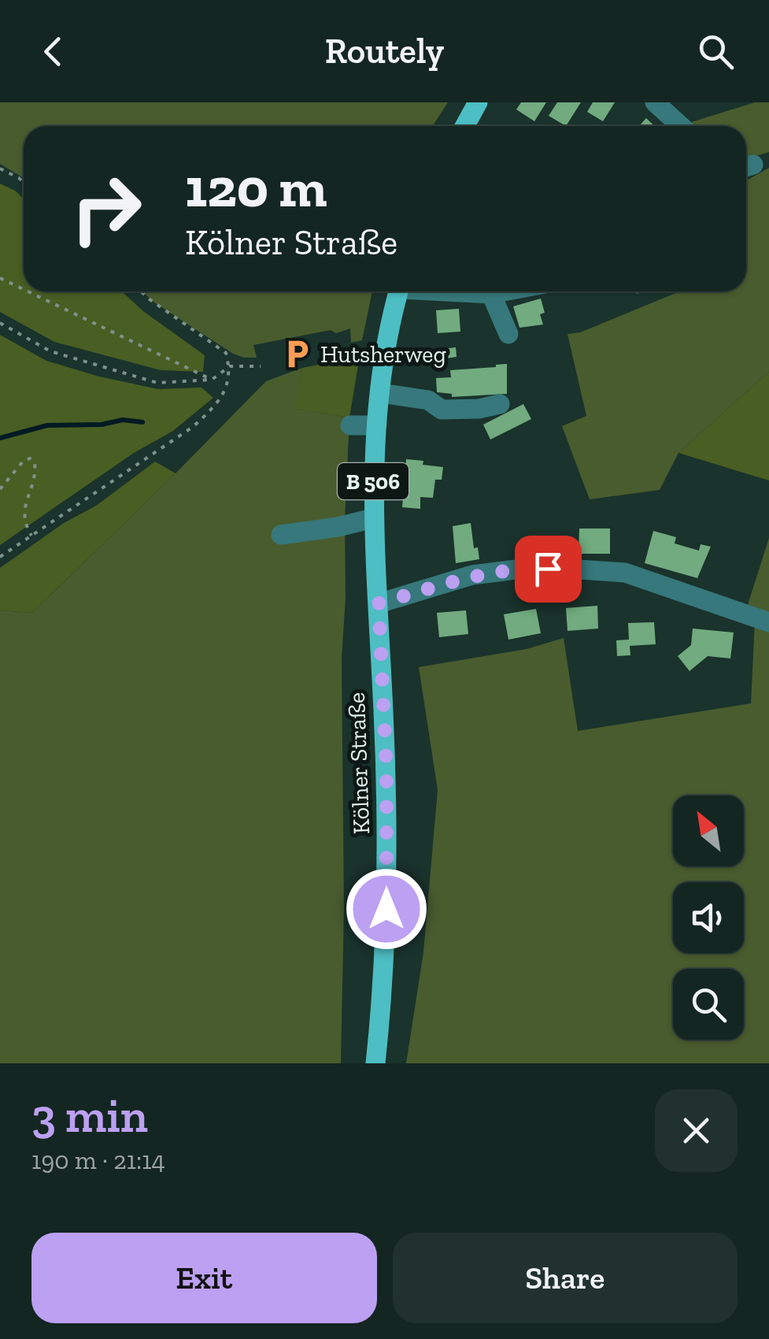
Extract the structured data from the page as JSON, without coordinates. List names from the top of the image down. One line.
{"streets":{"main road":["B 506","Kölner Straße"]},"places":{"parking":["Hutsherweg"]},"north":"top left","page":{"header":"Routely","turn":["120 m","Kölner Straße"],"heading":["3 min","190 m · 21:14"],"buttons":["Exit","Share"]}}
